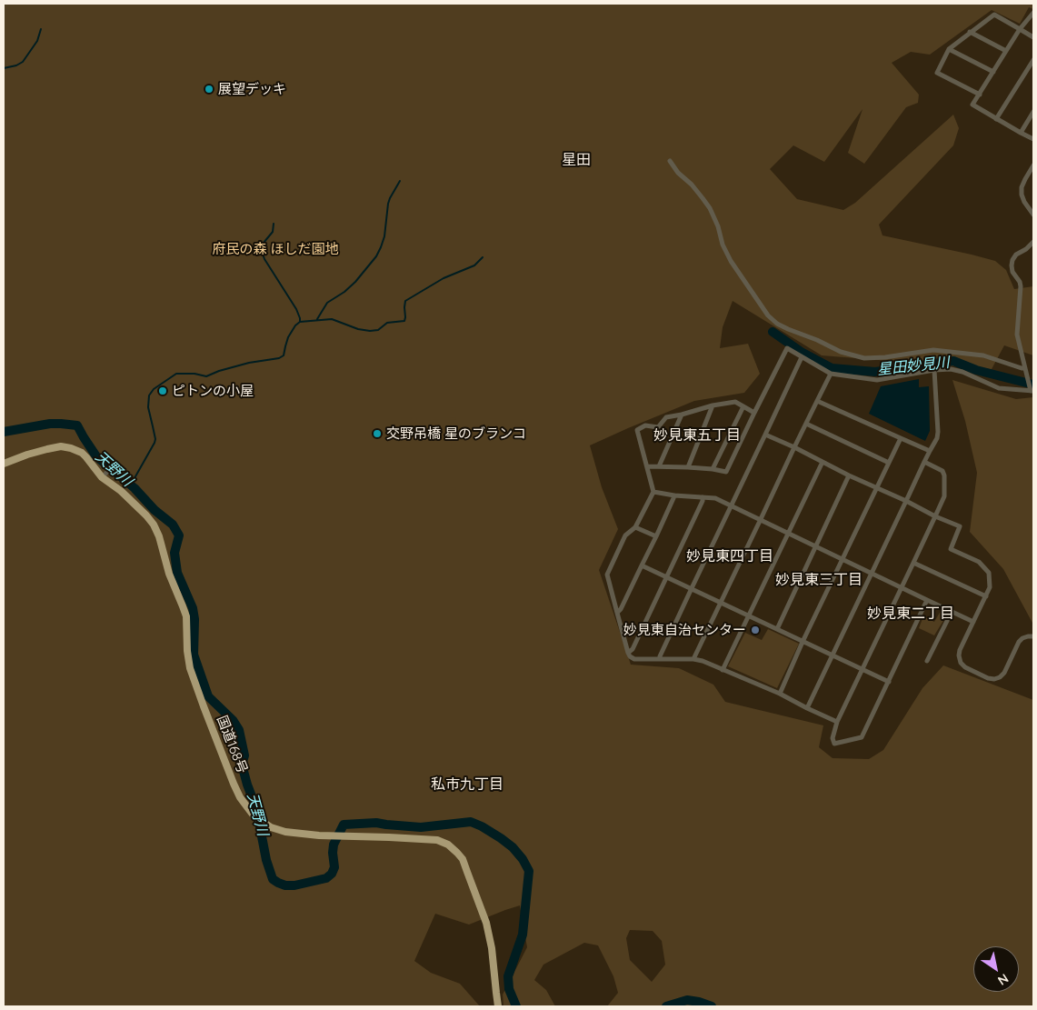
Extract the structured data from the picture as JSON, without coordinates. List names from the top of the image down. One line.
{"streets":{"highway":["国道168号"]},"districts":["星田","妙見東五丁目","妙見東四丁目","妙見東三丁目","妙見東二丁目","私市九丁目"],"water":["星田妙見川","天野川"],"parks":["府民の森 ほしだ園地"],"places":["展望デッキ","ピトンの小屋","交野吊橋 星のブランコ","妙見東自治センター"],"north":"bottom right"}
